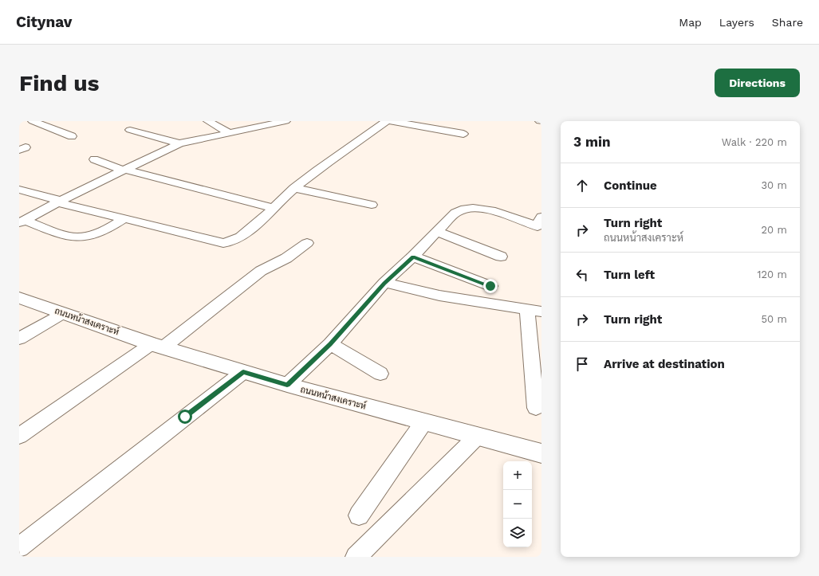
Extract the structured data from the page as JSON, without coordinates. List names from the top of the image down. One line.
{"streets":{"main road":["ถนนหน้าสงเคราะห์"]},"page":{"header":"Citynav","nav":["Map","Layers","Share"],"buttons":"Directions","title":"Find us","heading":["3 min","Walk · 220 m"],"list":[["Continue","30 m"],["Turn right","ถนนหน้าสงเคราะห์","20 m"],["Turn left","120 m"],["Turn right","50 m"],"Arrive at destination"],"map_buttons":["+","−"]}}
